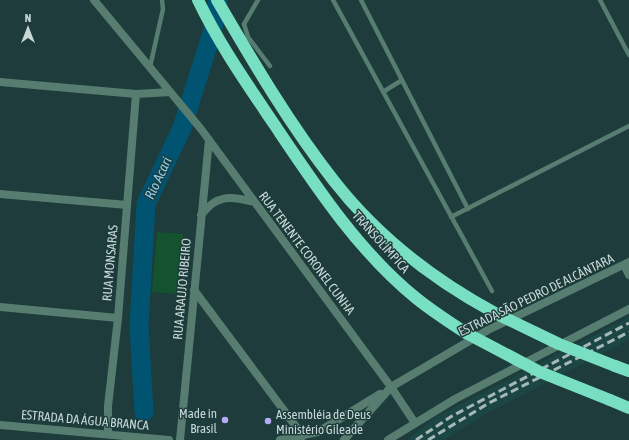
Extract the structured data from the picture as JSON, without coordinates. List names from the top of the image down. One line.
{"streets":{"highway":["TRANSOLÍMPICA"],"street":["RUA TENENTE CORONEL CUNHA","RUA MONSARAS","RUA ARAUJO RIBEIRO","ESTRADA SÃO PEDRO DE ALCÂNTARA","ESTRADA DA ÁGUA BRANCA"]},"crossings":[["RUA TENENTE CORONEL CUNHA","RUA ARAUJO RIBEIRO"],["RUA TENENTE CORONEL CUNHA","ESTRADA SÃO PEDRO DE ALCÂNTARA"],["RUA MONSARAS","ESTRADA DA ÁGUA BRANCA"]],"water":["Rio Acari"],"places":["Made in Brasil","Assembléia de Deus Ministério Gileade"],"north":"top"}
